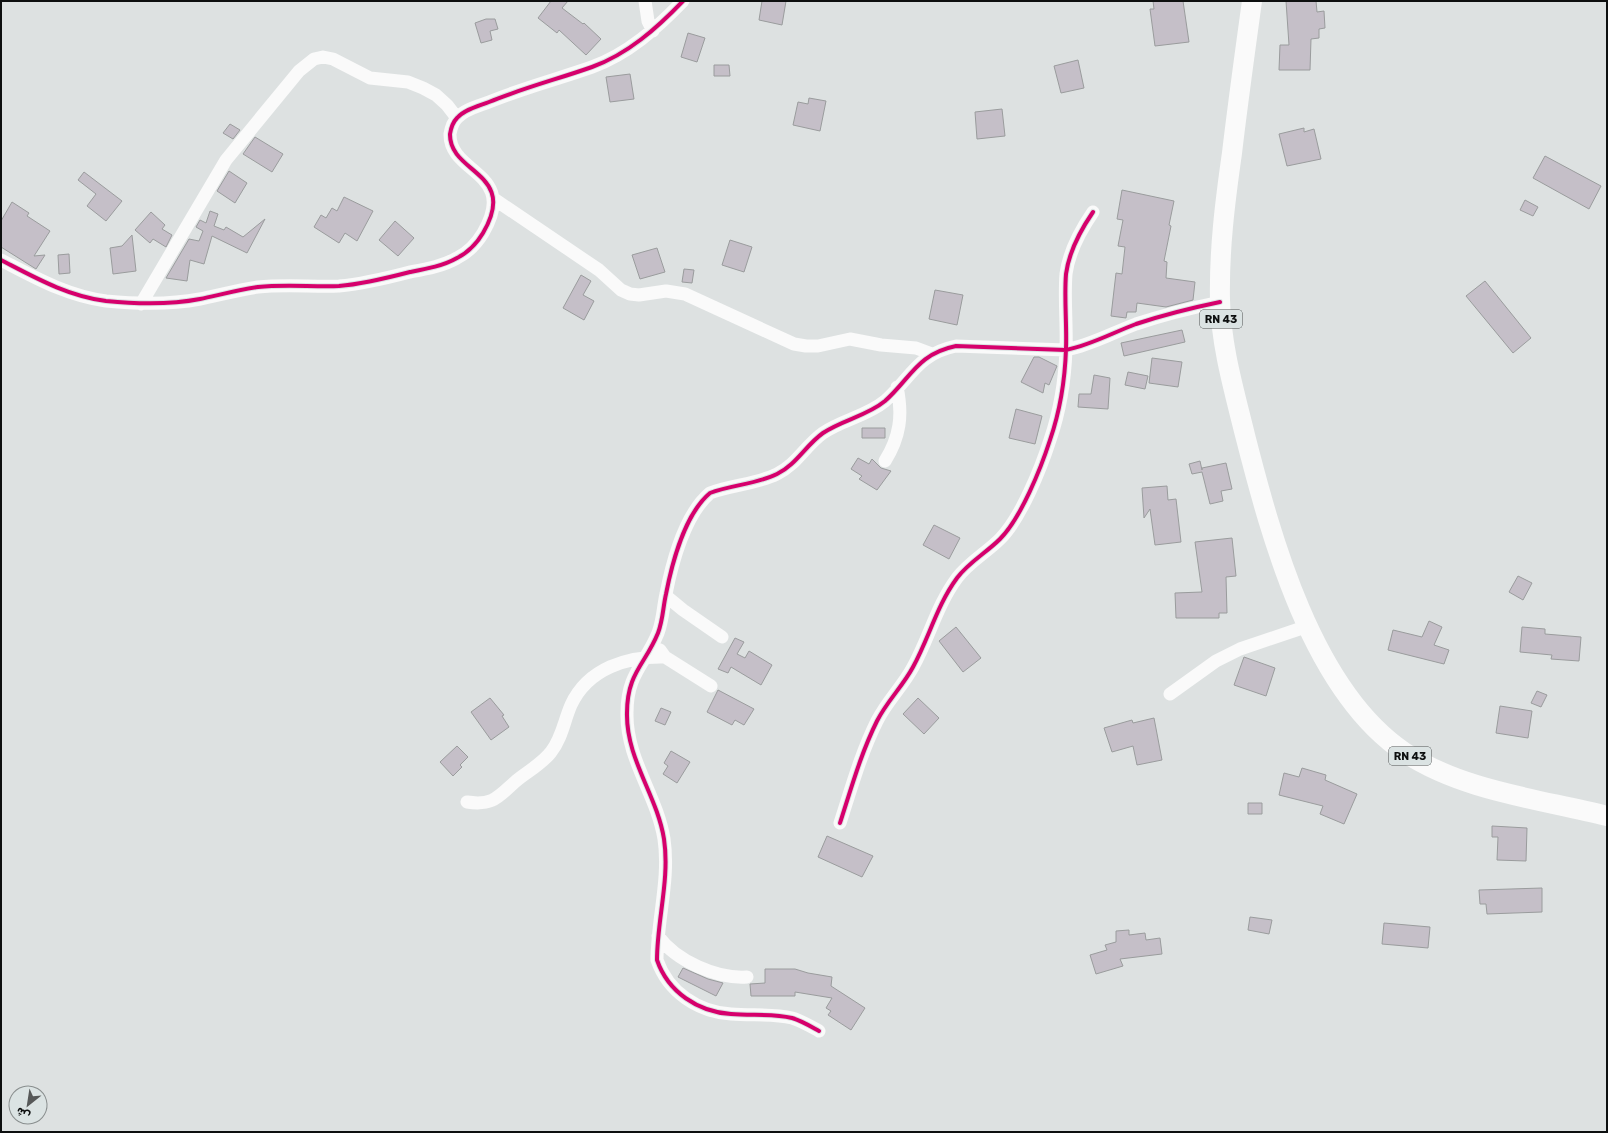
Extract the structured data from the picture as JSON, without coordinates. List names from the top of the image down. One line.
{"streets":{"main road":["RN 43"]},"north":"bottom left"}
